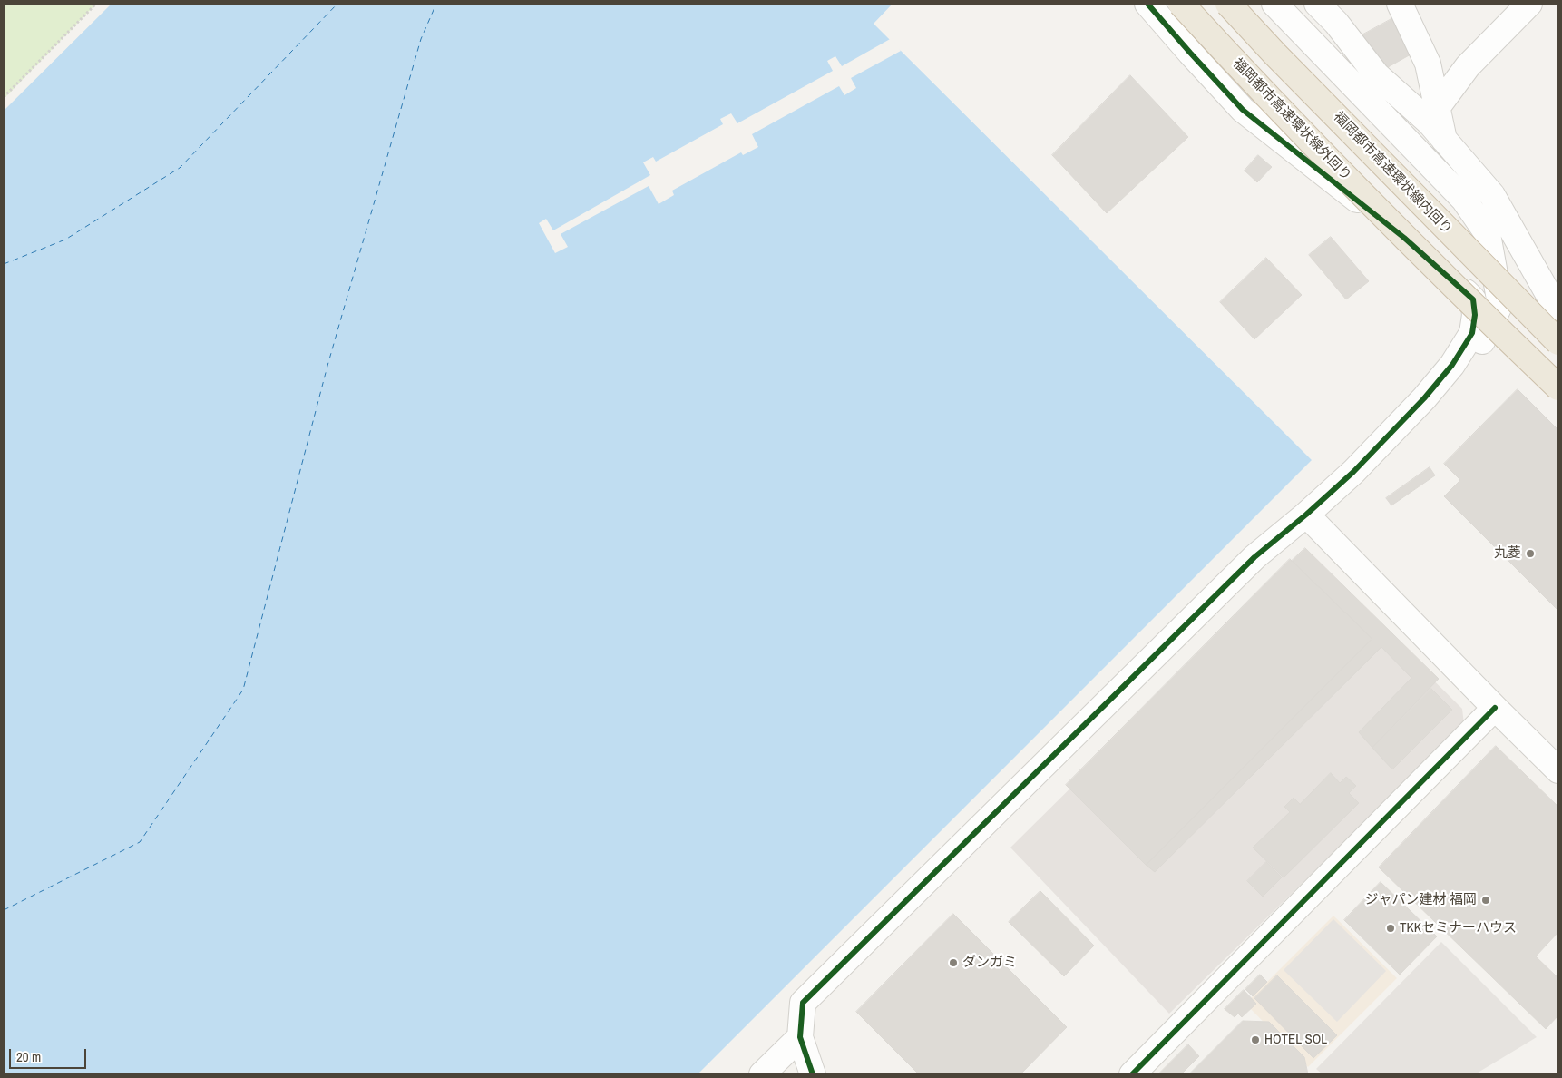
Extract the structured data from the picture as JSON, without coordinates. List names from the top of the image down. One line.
{"streets":{"highway":["福岡都市高速環状線外回り","福岡都市高速環状線内回り"]},"places":["丸菱","ジャパン建材 福岡","TKKセミナーハウス","ダンガミ","HOTEL SOL"],"scale_bar":"20 m"}
